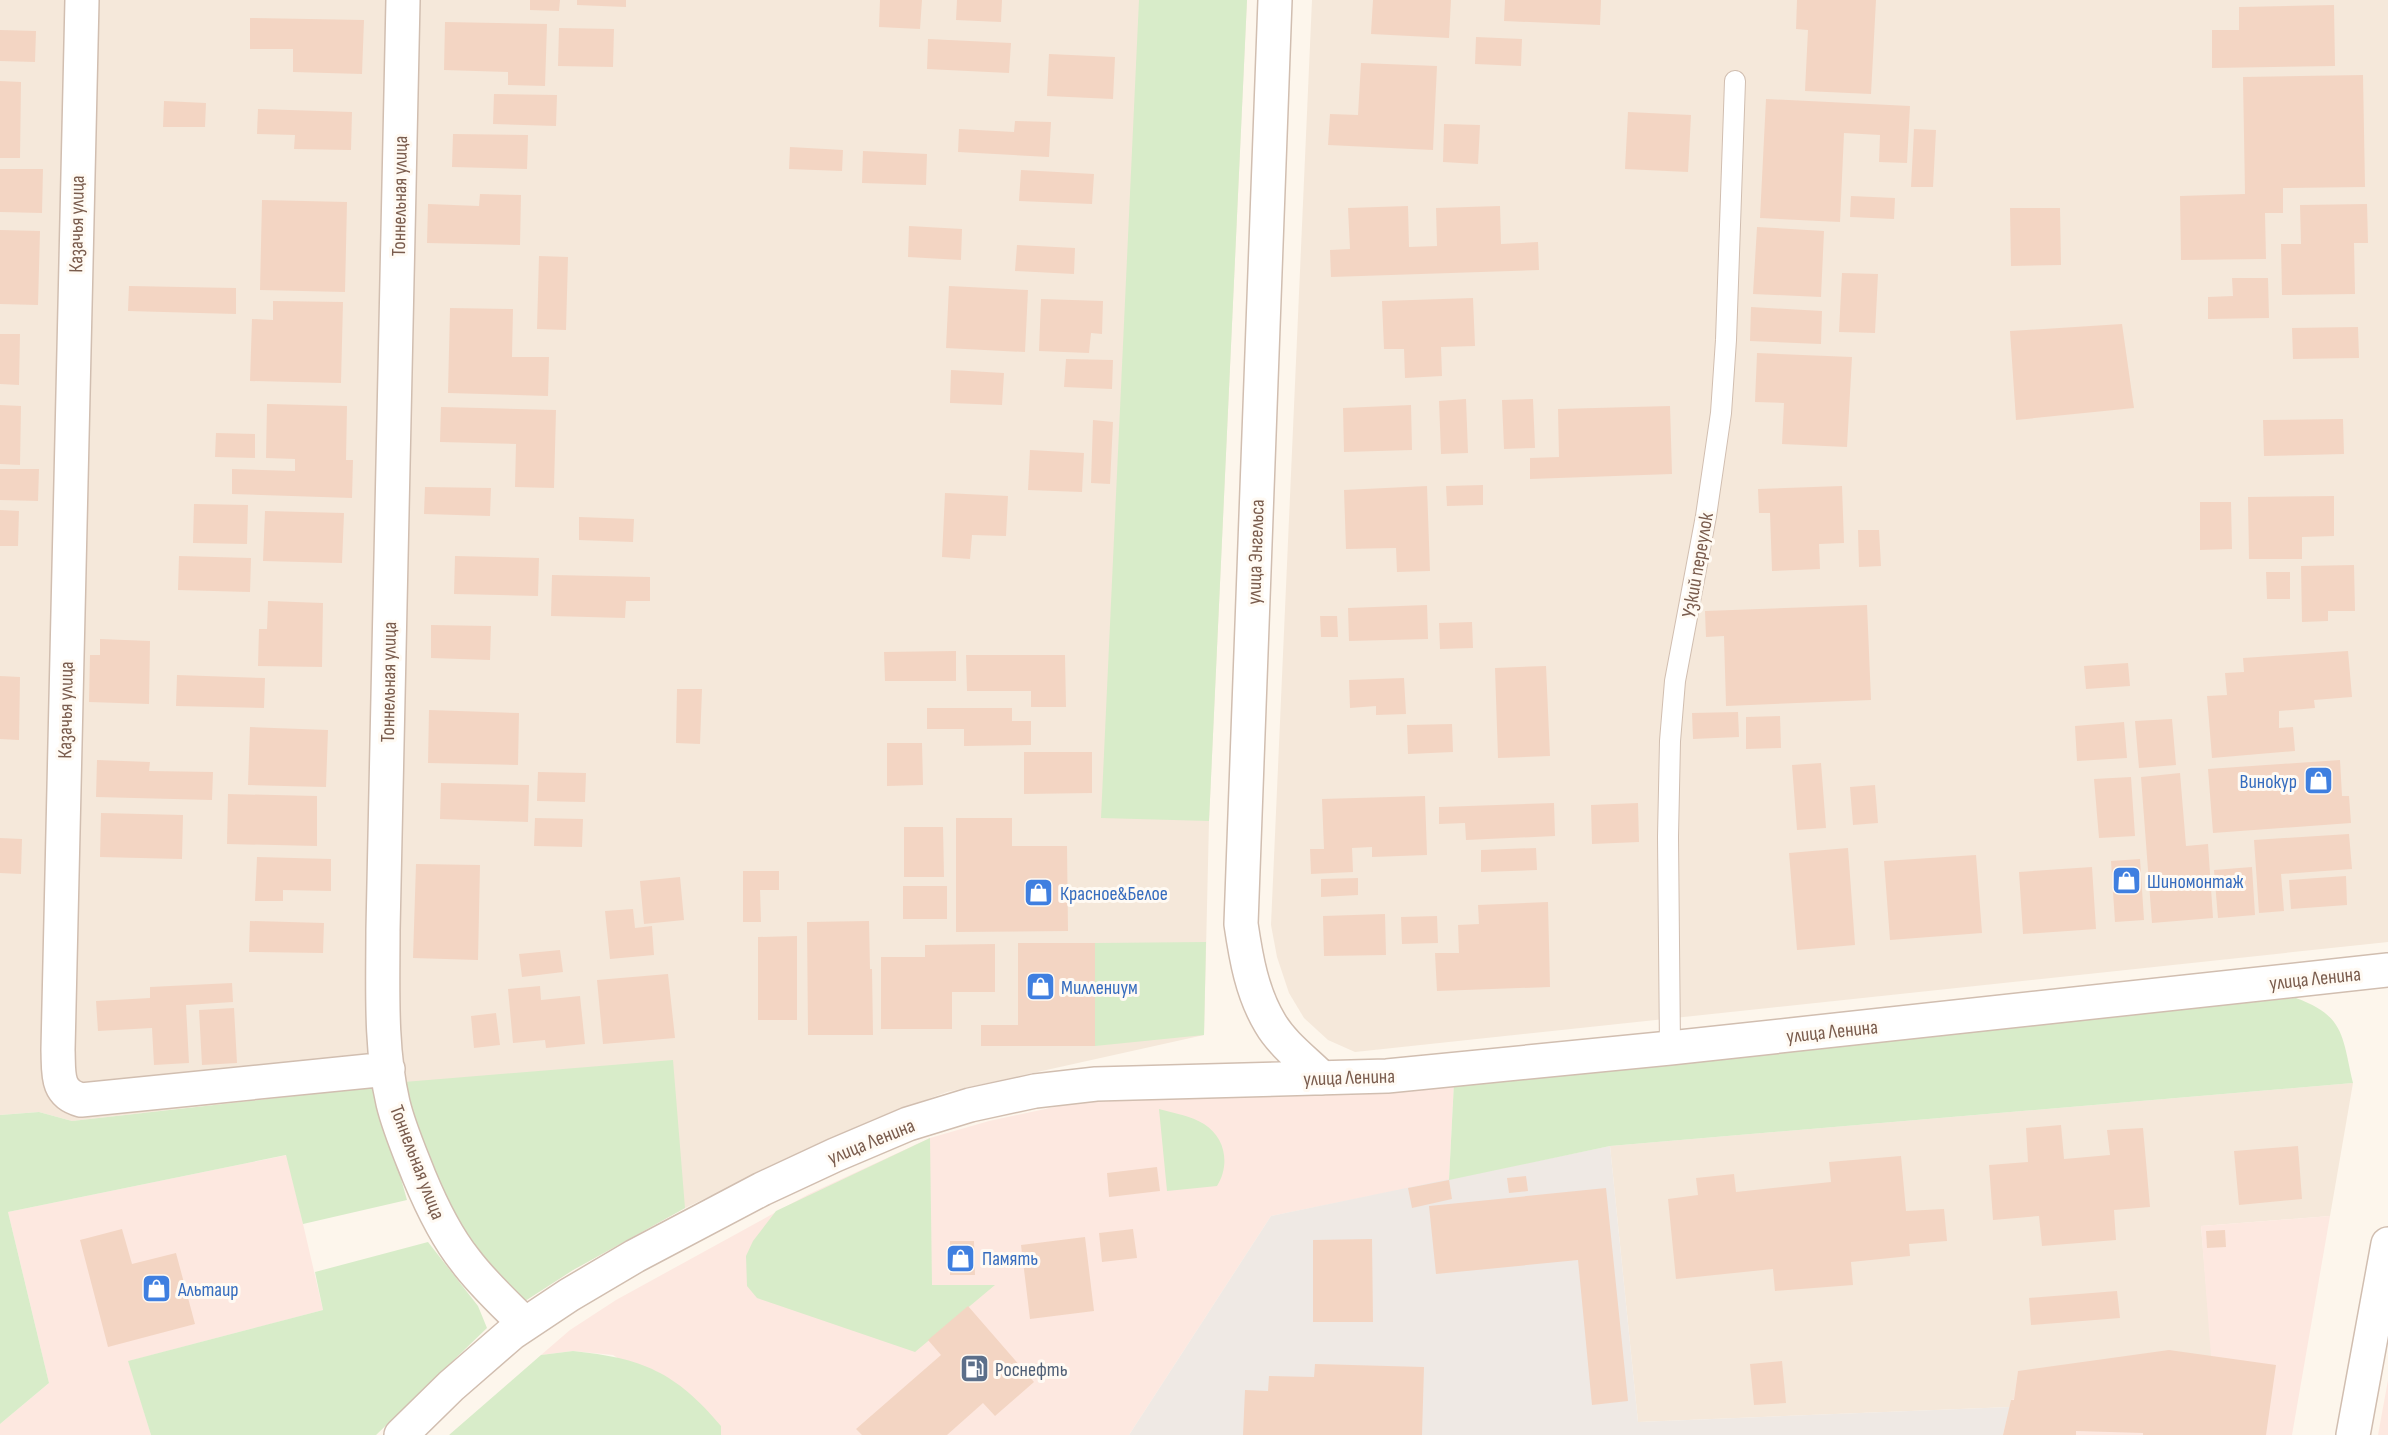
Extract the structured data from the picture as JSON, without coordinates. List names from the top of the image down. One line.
{"streets":{"street":["Тоннельная улица","Казачья улица","улица Энгельса","улица Ленина"],"lane":["Узкий переулок"]},"crossings":[["Тоннельная улица","Казачья улица"],["Тоннельная улица","улица Ленина"],["улица Энгельса","улица Ленина"],["Узкий переулок","улица Ленина"]],"places":{"shop":["Винокур","Шиномонтаж","Красное&Белое","Миллениум","Память","Альтаир"],"fuel station":["Роснефть"]}}
